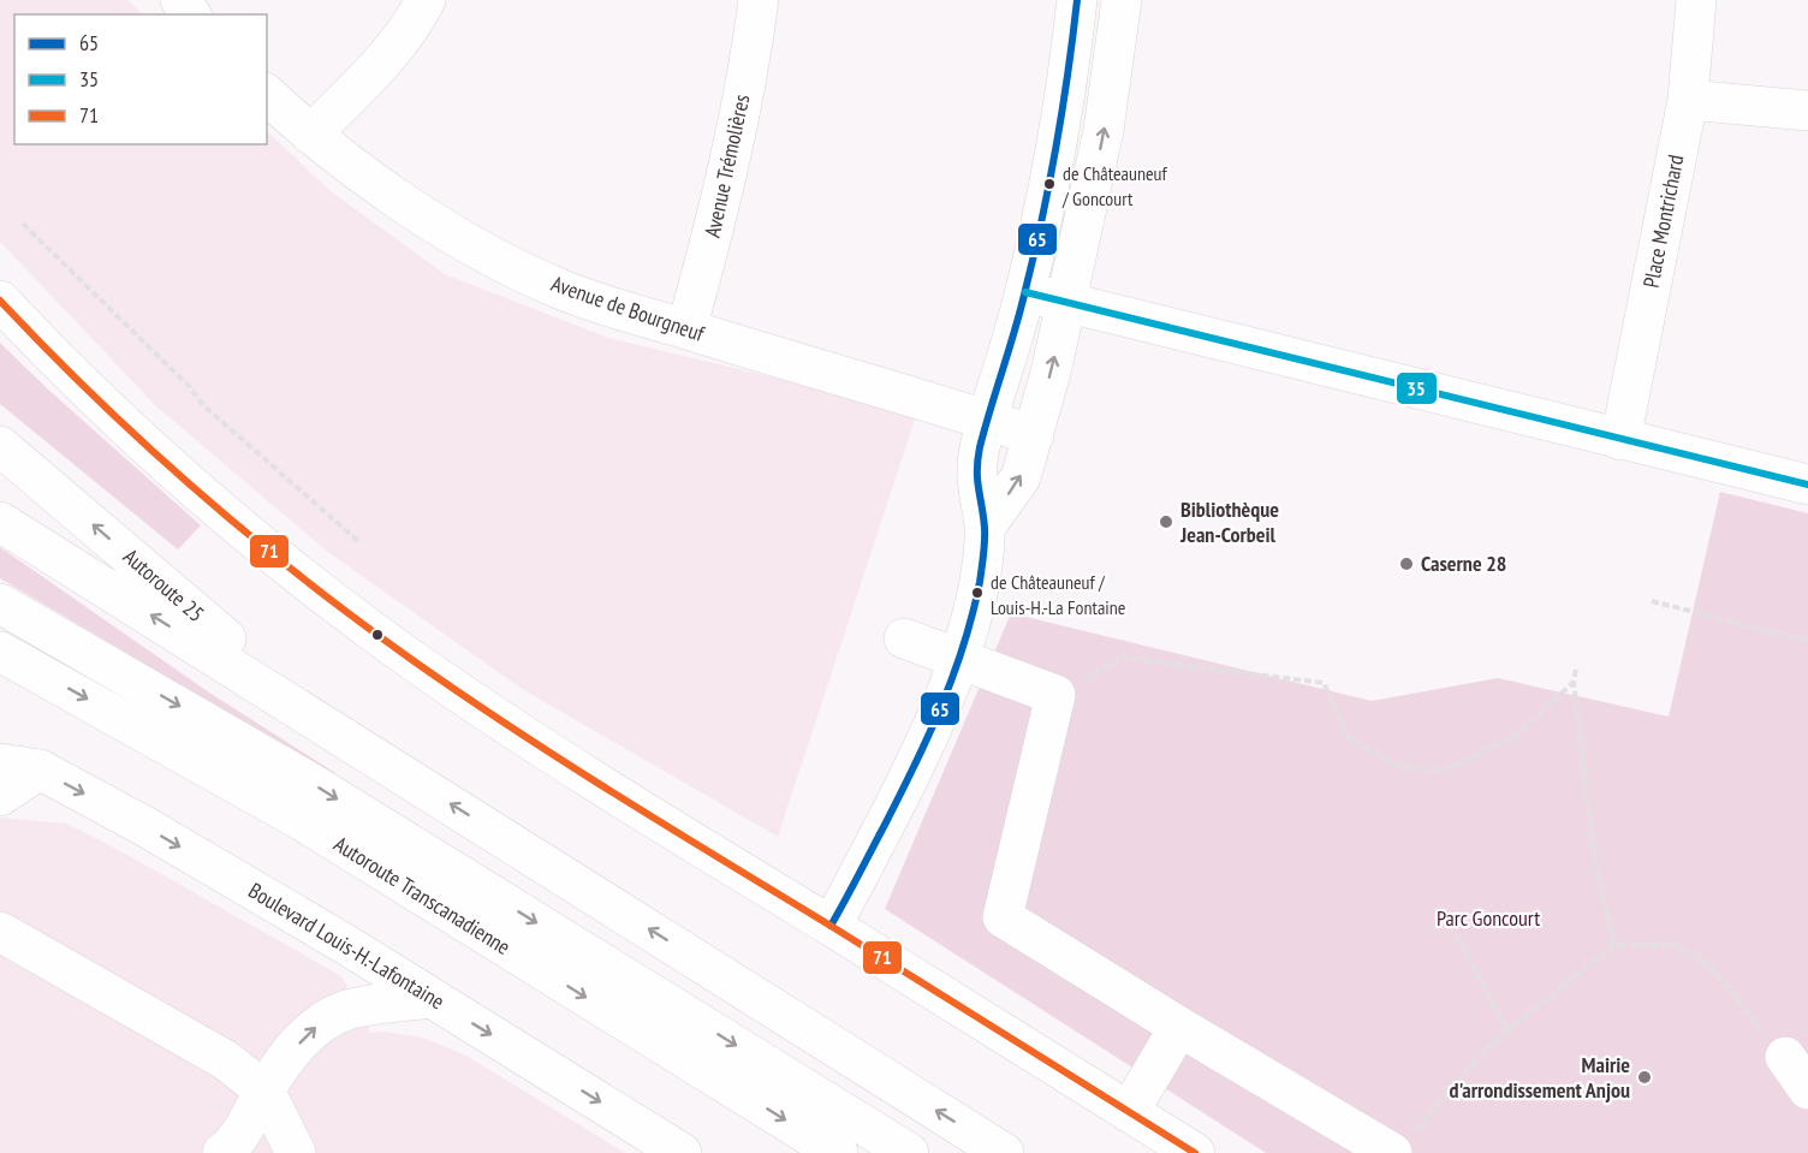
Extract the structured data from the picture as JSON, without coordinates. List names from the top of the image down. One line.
{"streets":{"main road":["Avenue Trémolières","Place Montrichard","Avenue de Bourgneuf","Autoroute 25","Autoroute Transcanadienne","Boulevard Louis-H.-Lafontaine"]},"crossings":[["Avenue Trémolières","Avenue de Bourgneuf"]],"parks":["Parc Goncourt"],"places":["de Châteauneuf / Goncourt","Bibliothèque Jean-Corbeil","Caserne 28","de Châteauneuf / Louis-H.-La Fontaine","Mairie d'arrondissement Anjou"],"lines":["transit line 65","transit line 35","transit line 71"],"legend":["65","35","71"]}
